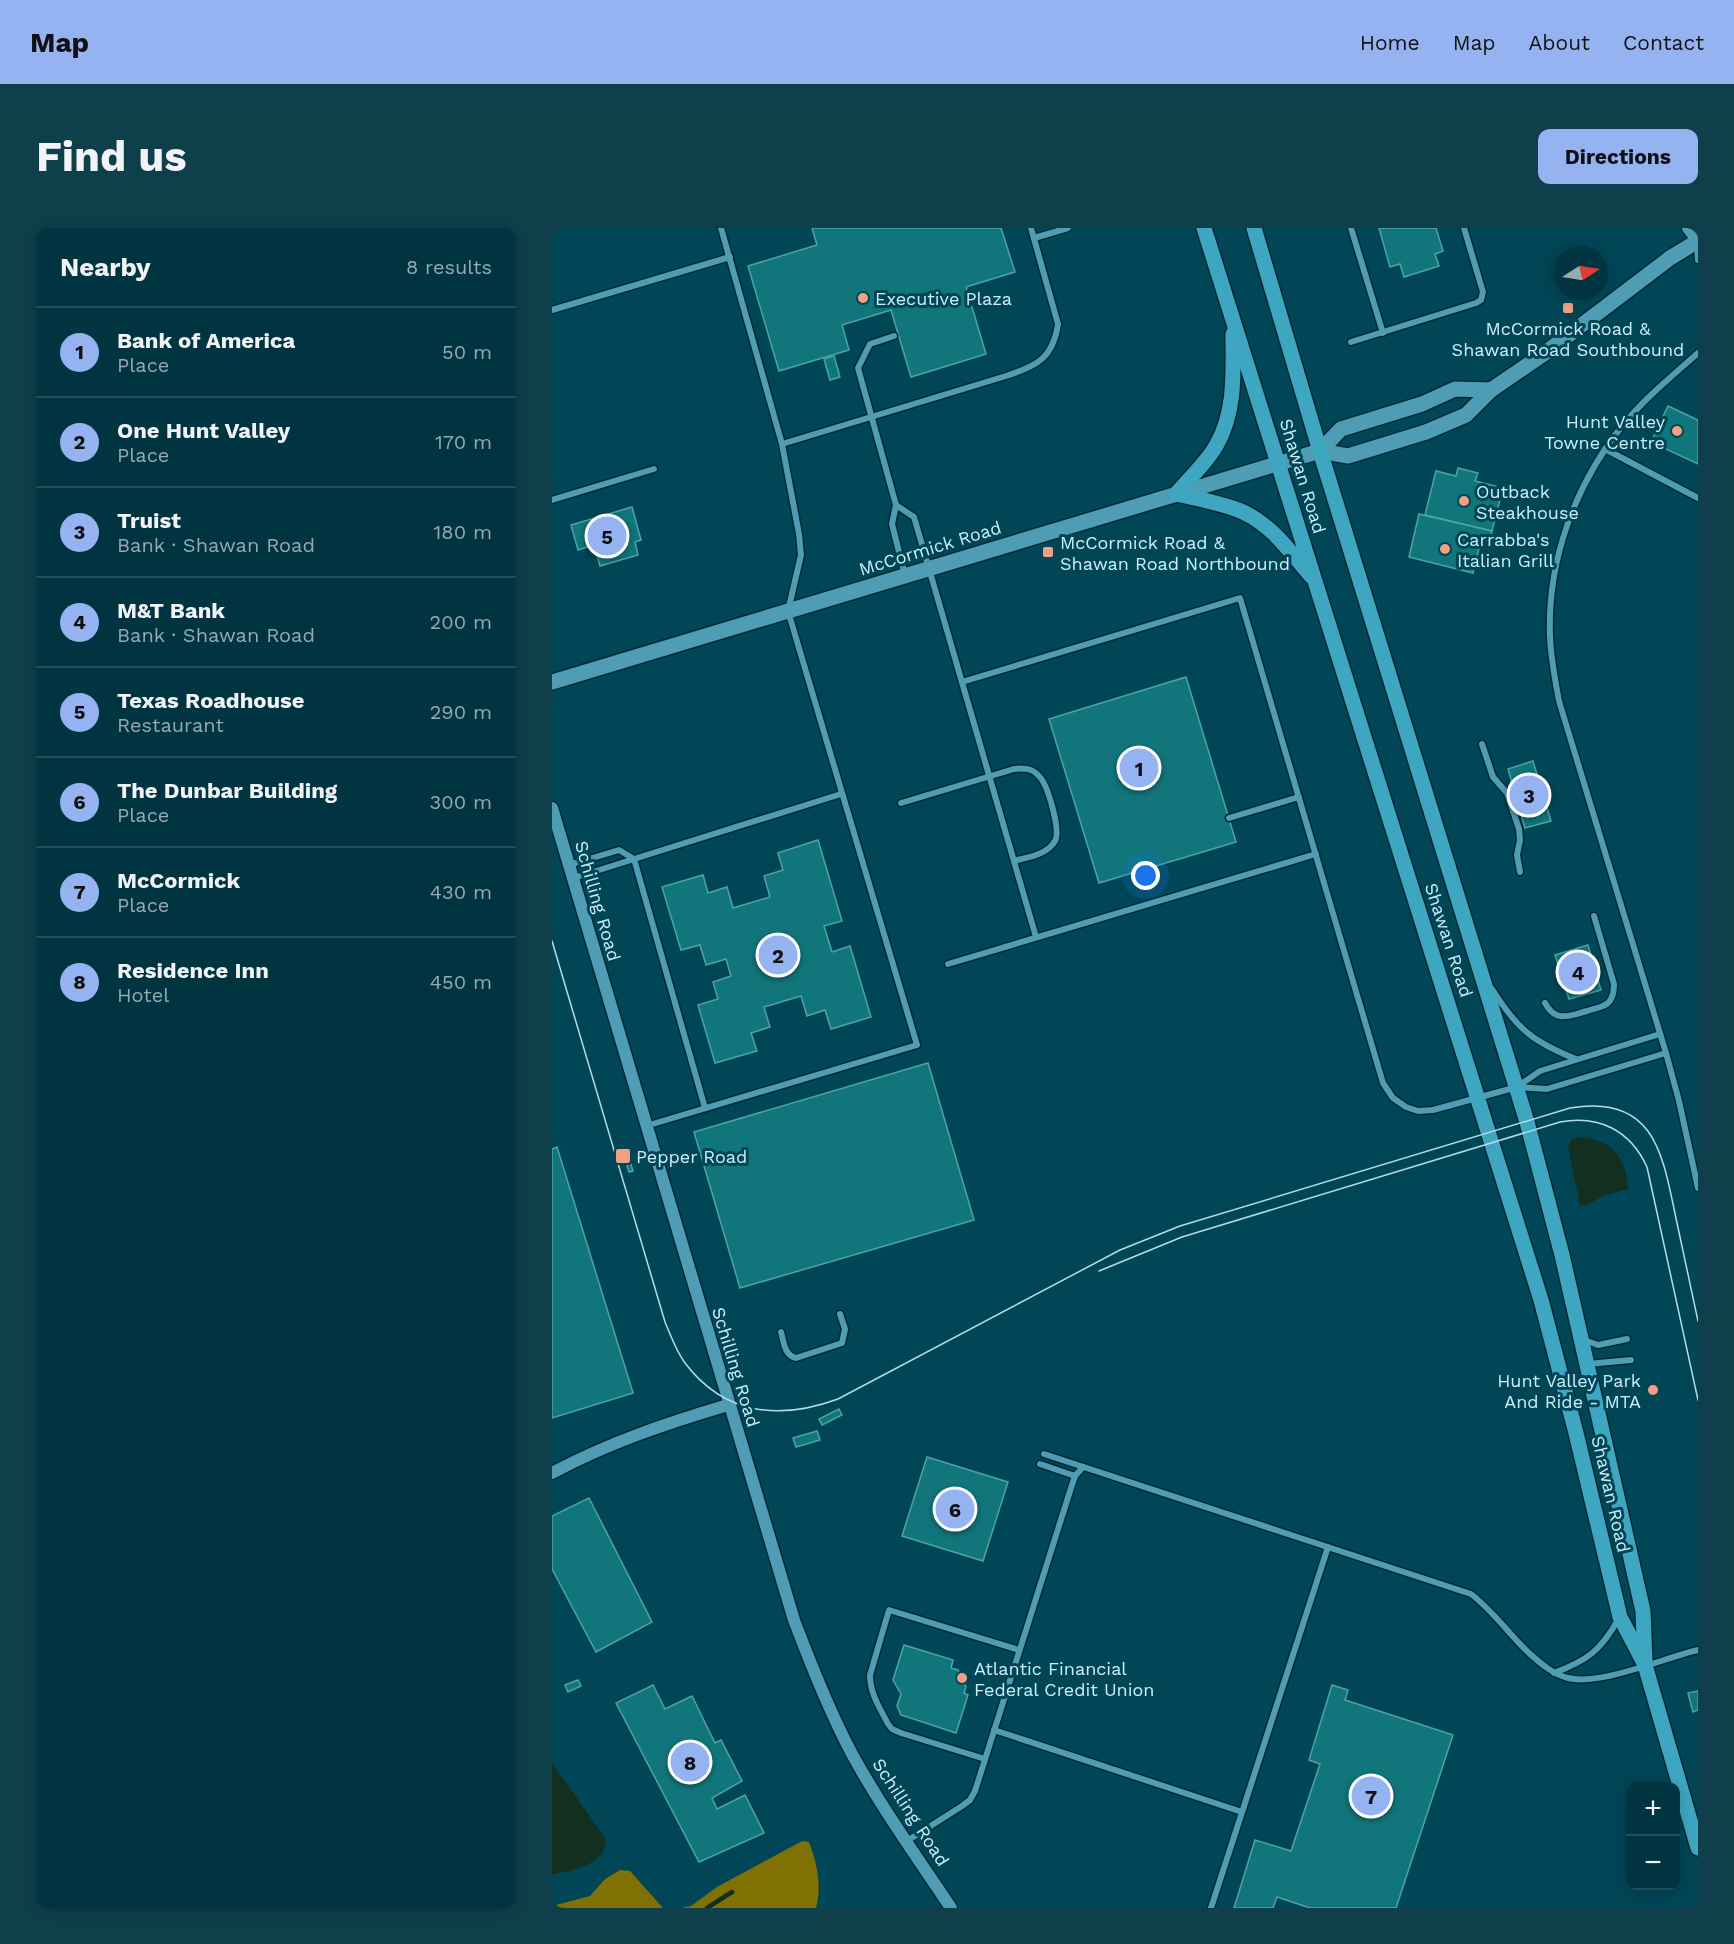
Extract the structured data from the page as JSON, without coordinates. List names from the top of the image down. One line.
{"streets":{"main road":["Shawan Road","McCormick Road"],"street":["Schilling Road"]},"crossings":[["Shawan Road","McCormick Road"]],"places":{"other":["Executive Plaza","Hunt Valley Towne Centre","Outback Steakhouse","Carrabba's Italian Grill","Hunt Valley Park And Ride - MTA","Atlantic Financial Federal Credit Union"],"transit":["McCormick Road & Shawan Road Southbound","McCormick Road & Shawan Road Northbound","Pepper Road"]},"north":"right","page":{"header":"Map","nav":["Home","Map","About","Contact"],"buttons":"Directions","title":"Find us","heading":["Nearby","8 results"],"list":[{"mark":"1","name":"Bank of America","note":"Place","value":"50 m"},{"mark":"2","name":"One Hunt Valley","note":"Place","value":"170 m"},{"mark":"3","name":"Truist","note":"Bank · Shawan Road","value":"180 m"},{"mark":"4","name":"M&T Bank","note":"Bank · Shawan Road","value":"200 m"},{"mark":"5","name":"Texas Roadhouse","note":"Restaurant","value":"290 m"},{"mark":"6","name":"The Dunbar Building","note":"Place","value":"300 m"},{"mark":"7","name":"McCormick","note":"Place","value":"430 m"},{"mark":"8","name":"Residence Inn","note":"Hotel","value":"450 m"}],"pins":["5","1","3","2","4","6","8","7"],"map_buttons":["+","−"]}}
